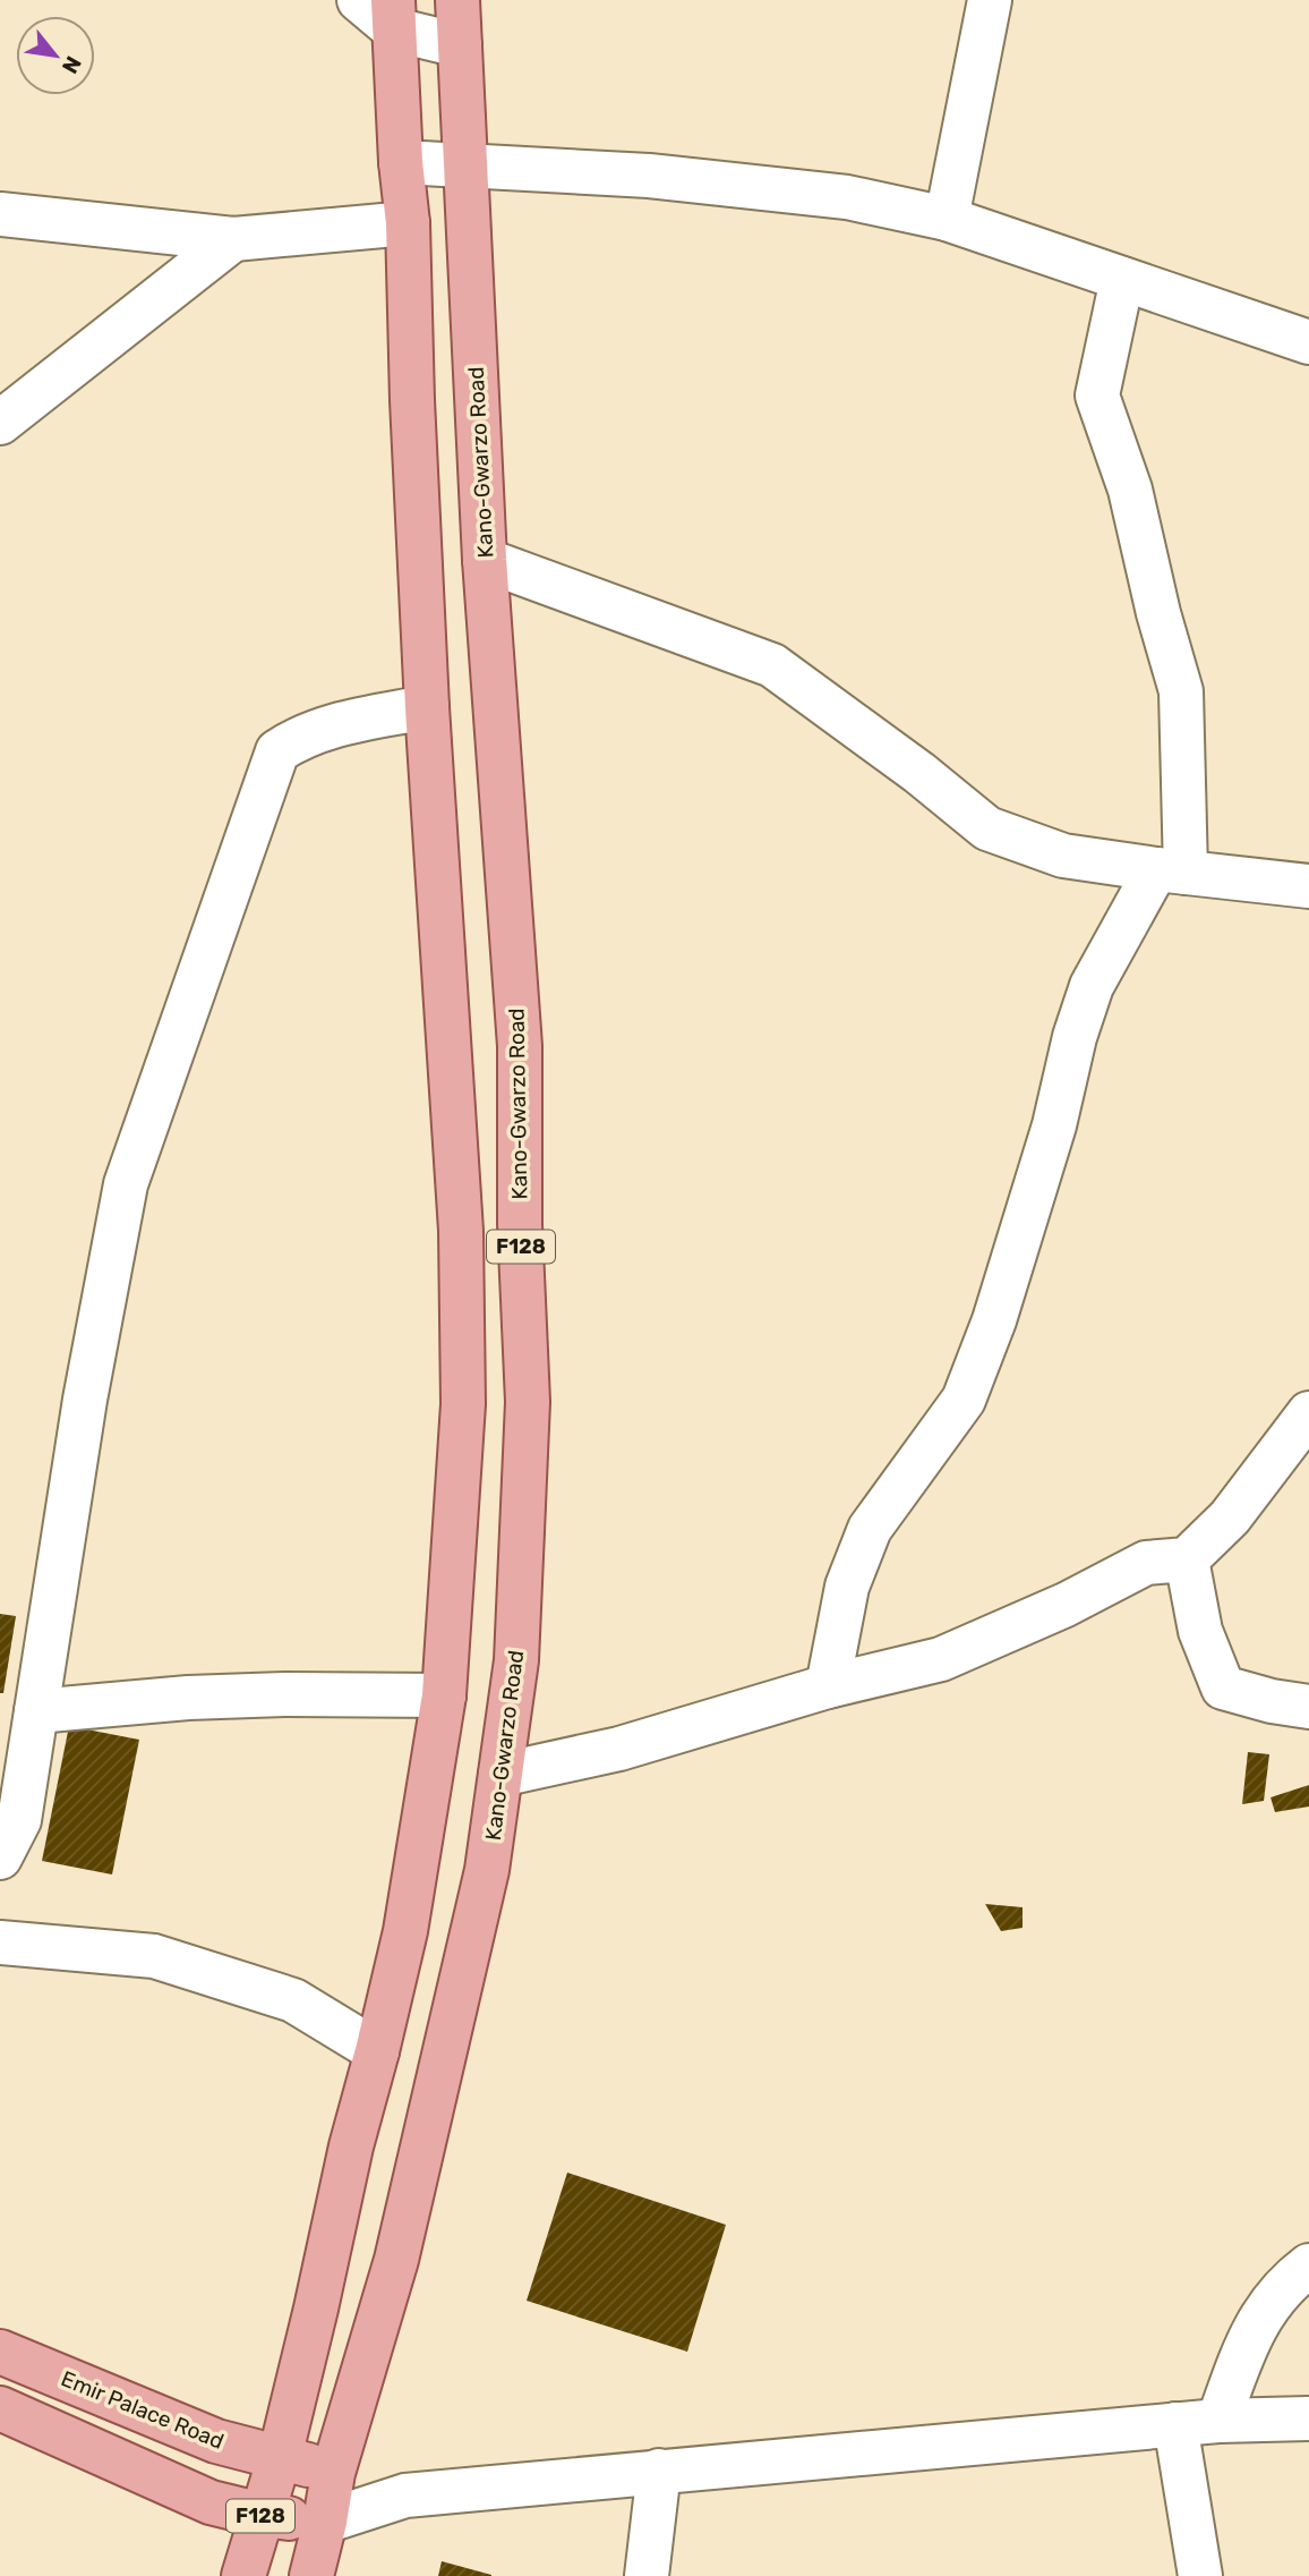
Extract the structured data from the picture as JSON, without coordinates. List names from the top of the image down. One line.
{"streets":{"main road":["Kano-Gwarzo Road","F128","Emir Palace Road"]},"crossings":[["Kano-Gwarzo Road","F128"],["Kano-Gwarzo Road","Emir Palace Road"],["F128","Emir Palace Road"]],"north":"bottom right"}
